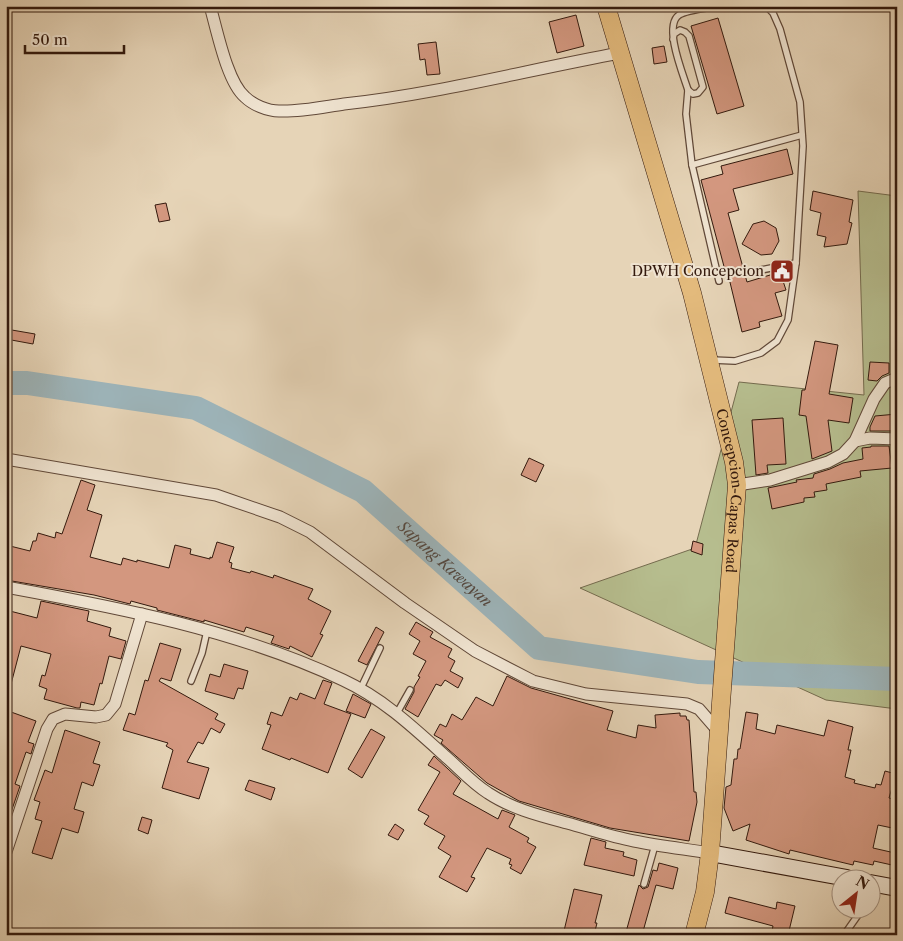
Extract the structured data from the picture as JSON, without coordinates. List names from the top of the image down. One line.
{"streets":{"main road":["Concepcion-Capas Road"]},"water":["Sapang Kawayan"],"places":{"public building":["DPWH Concepcion"]},"scale_bar":"50 m","north":"top right"}
